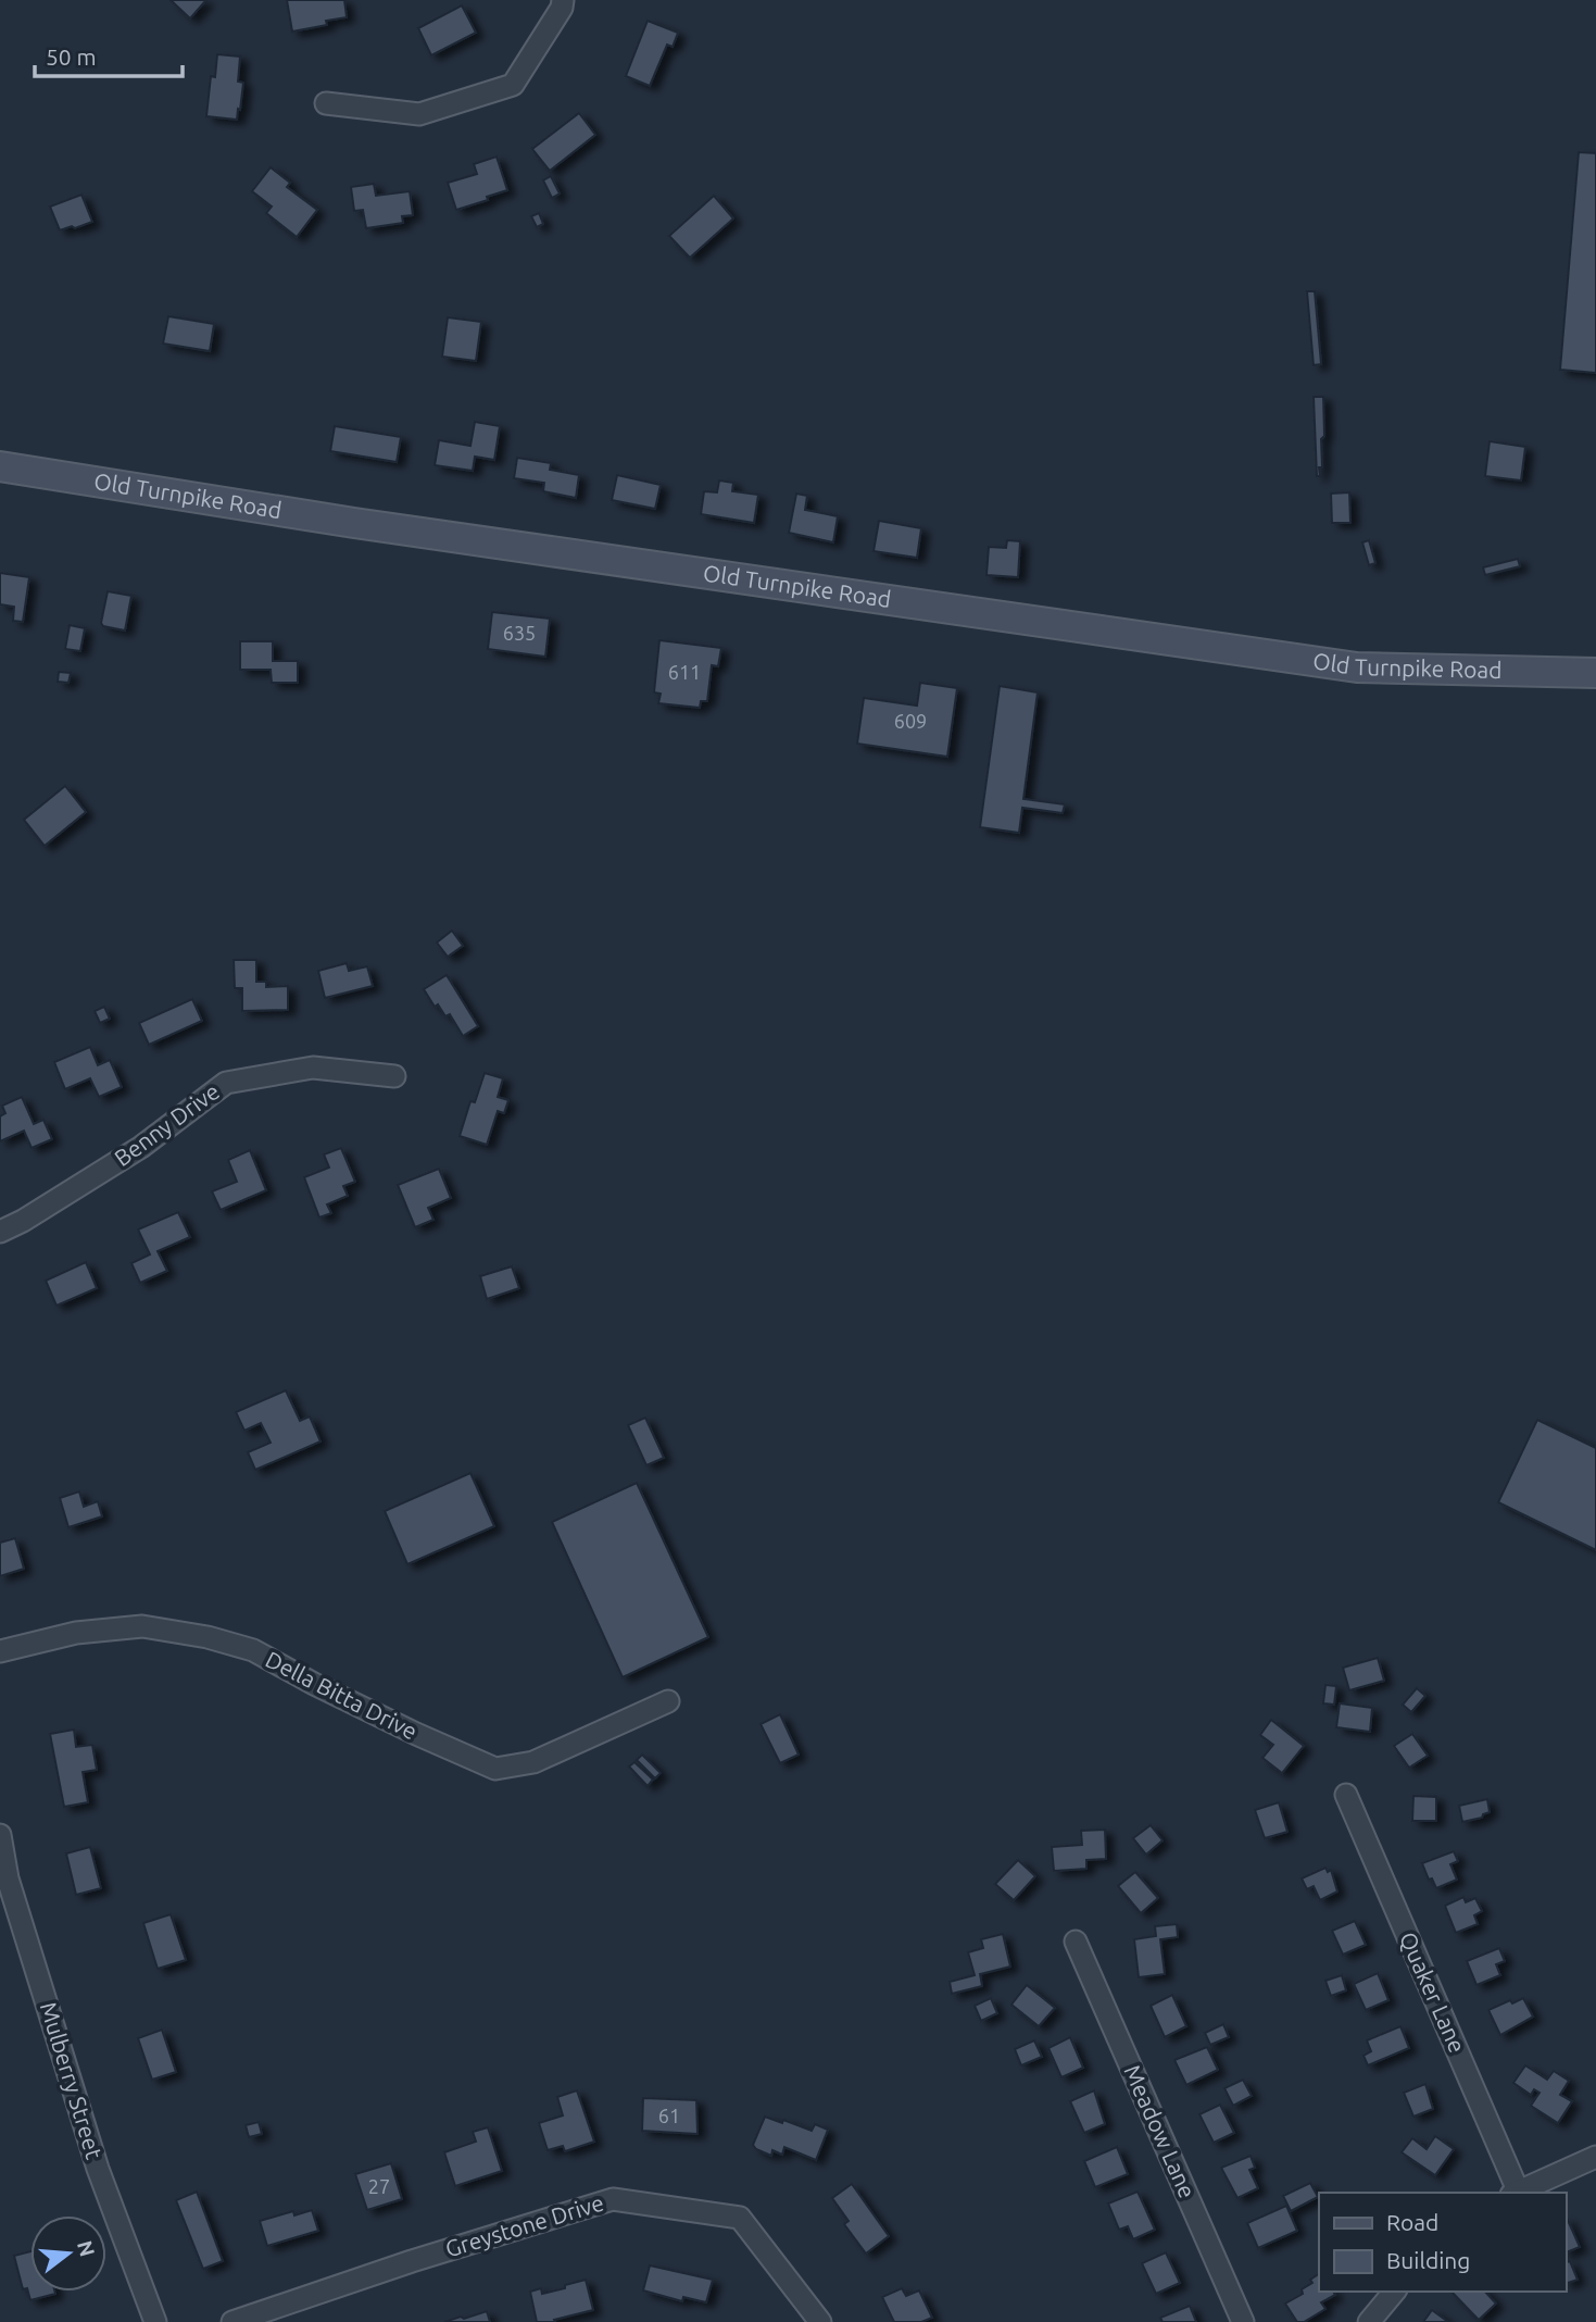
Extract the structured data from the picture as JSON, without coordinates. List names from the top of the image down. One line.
{"streets":{"main road":["Old Turnpike Road"],"street":["Benny Drive","Della Bitta Drive","Quaker Lane","Mulberry Street","Meadow Lane","Greystone Drive"]},"house_numbers":["635","611","609","61","27"],"legend":["Road","Building"],"scale_bar":"50 m","north":"right"}
